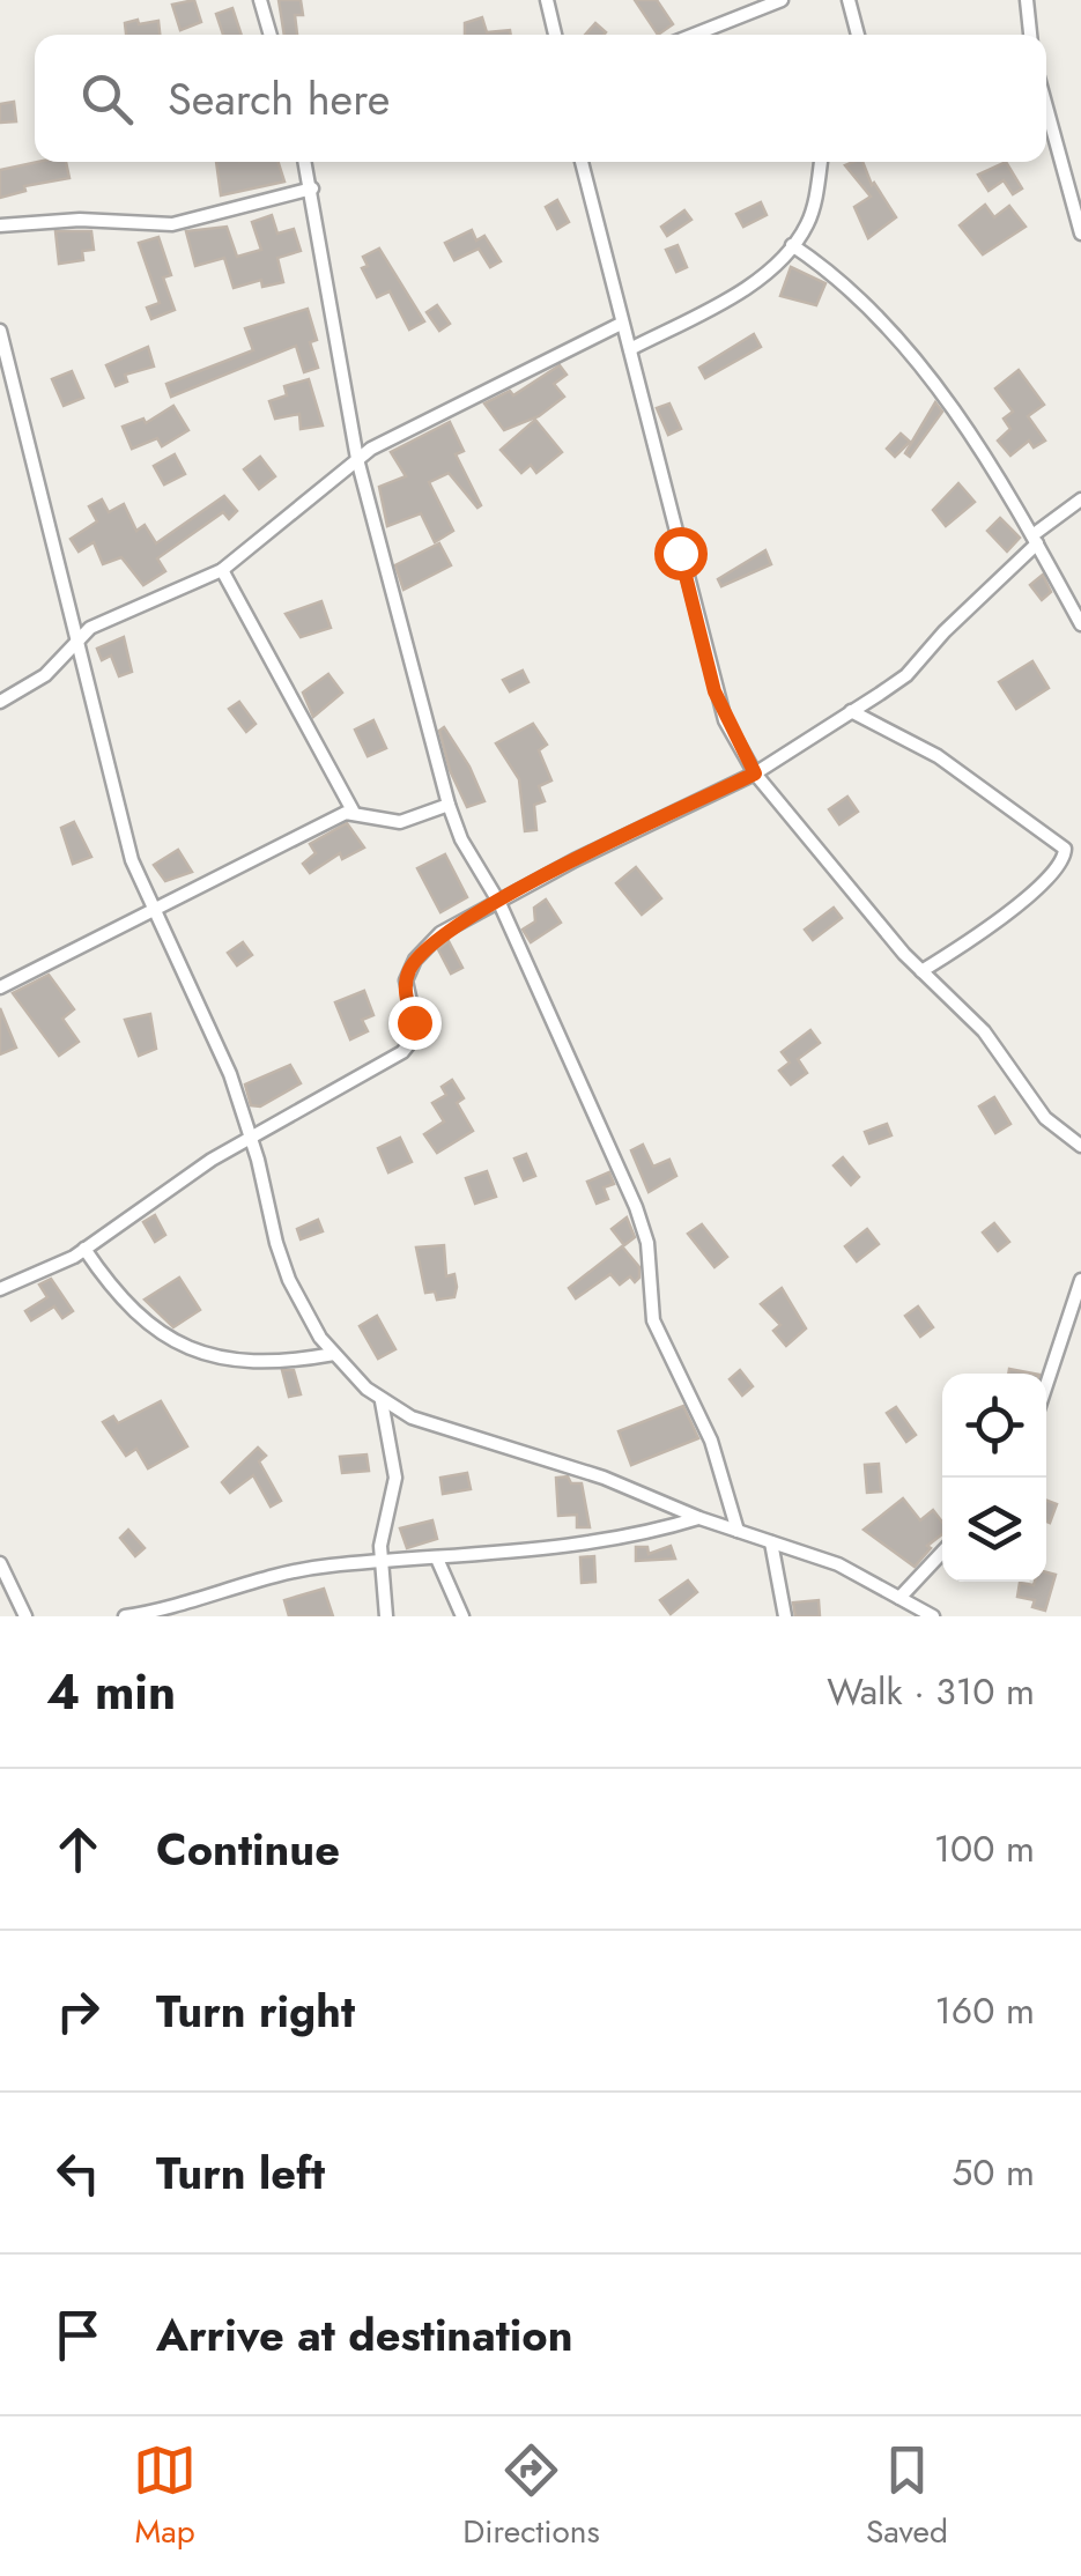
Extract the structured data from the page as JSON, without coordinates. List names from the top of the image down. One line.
{"page":{"search":"Search here","heading":["4 min","Walk · 310 m"],"list":[["Continue","100 m"],["Turn right","160 m"],["Turn left","50 m"],"Arrive at destination"],"nav":["Map","Directions","Saved"]}}
